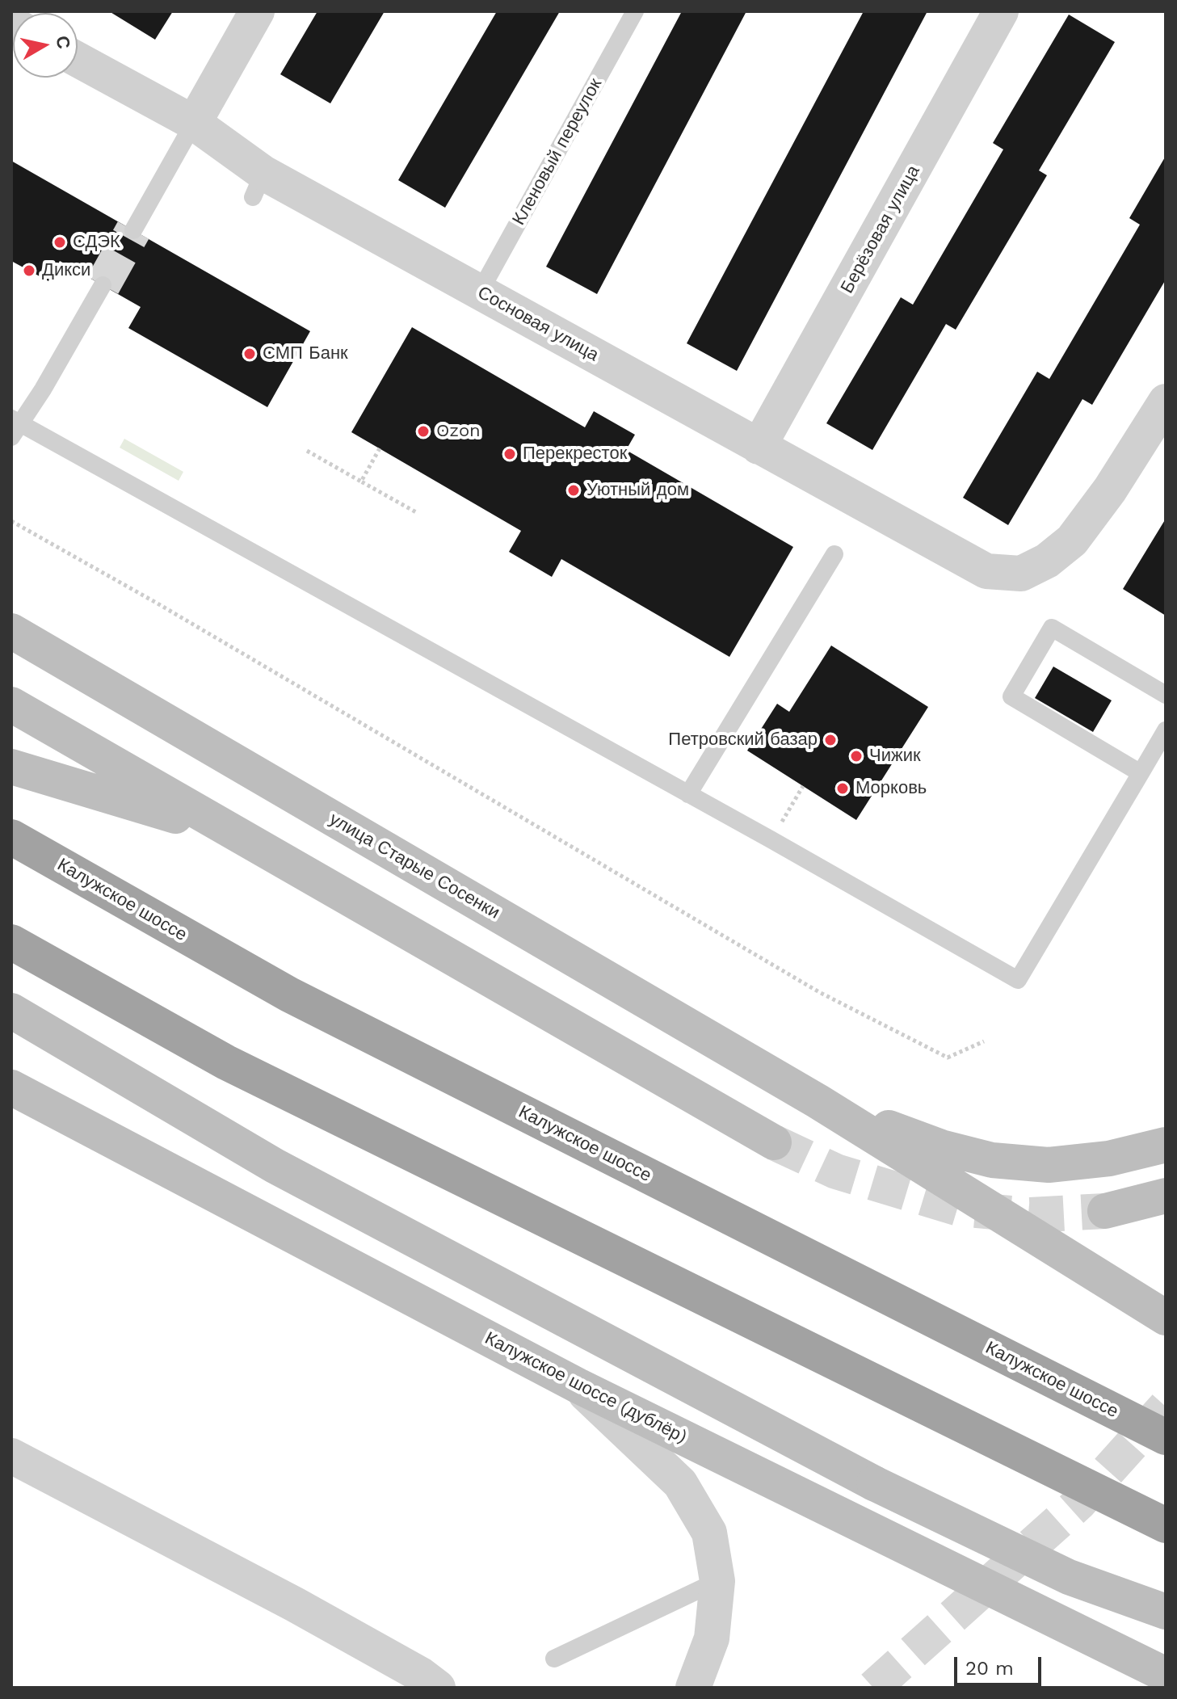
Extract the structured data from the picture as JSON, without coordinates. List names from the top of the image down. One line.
{"streets":{"highway":["Калужское шоссе"],"main road":["улица Старые Сосенки","Калужское шоссе (дублёр)"],"street":["Берёзовая улица","Сосновая улица"],"lane":["Кленовый переулок"]},"crossings":[["Кленовый переулок","Сосновая улица"],["Берёзовая улица","Сосновая улица"]],"places":["СДЭК","Дикси","СМП Банк","Ozon","Перекресток","Уютный дом","Петровский базар","Чижик","Морковь"],"scale_bar":"20 m","north":"right"}
